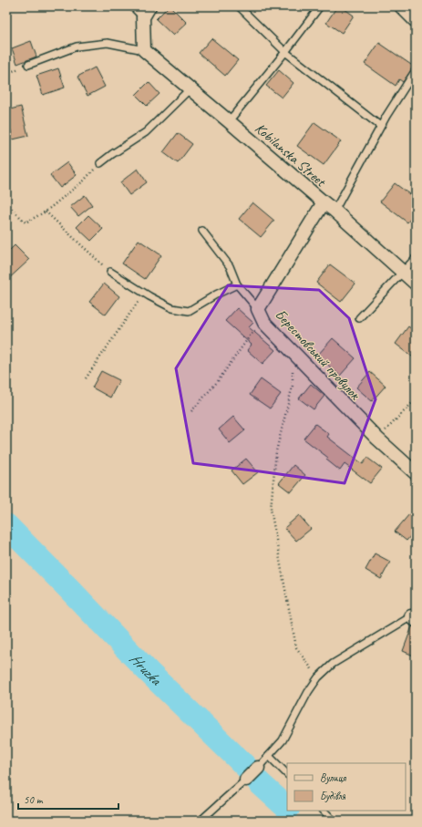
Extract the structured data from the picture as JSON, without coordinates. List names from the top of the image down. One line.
{"streets":{"street":["Kobilanska Street","Берестовський провулок"]},"crossings":[["Kobilanska Street","Берестовський провулок"]],"water":["Hruzka"],"legend":["Вулиця","Будівля"],"scale_bar":"50 m"}
